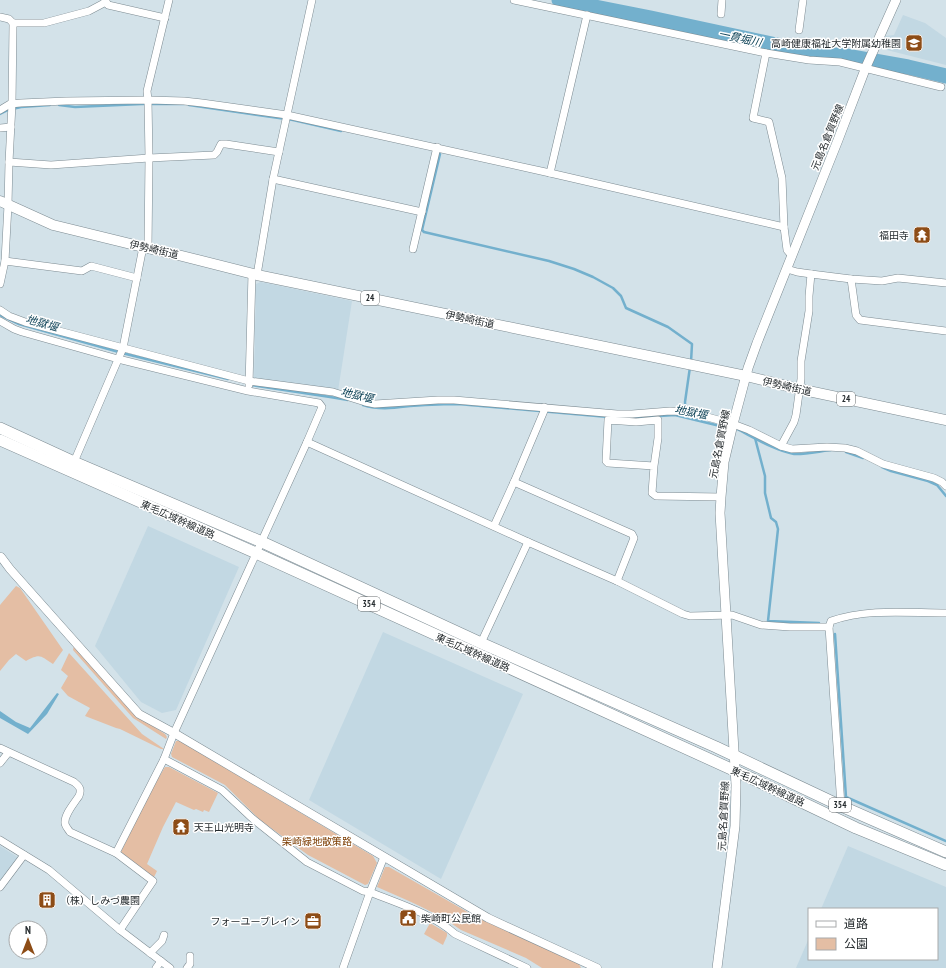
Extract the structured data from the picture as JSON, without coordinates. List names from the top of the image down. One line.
{"streets":{"highway":["東毛広域幹線道路","354"],"main road":["元島名倉賀野線","伊勢崎街道","24"]},"crossings":[["元島名倉賀野線","伊勢崎街道"],["元島名倉賀野線","東毛広域幹線道路"]],"water":["一貫堀川","地獄堰"],"parks":["柴崎緑地散策路"],"places":{"school or university":["高崎健康福祉大学附属幼稚園"],"temple":["福田寺","天王山光明寺"],"building":["（株）しみづ農園"],"public building":["柴崎町公民館"],"office":["フォーユーブレイン"]},"legend":["道路","公園"],"north":"top"}
